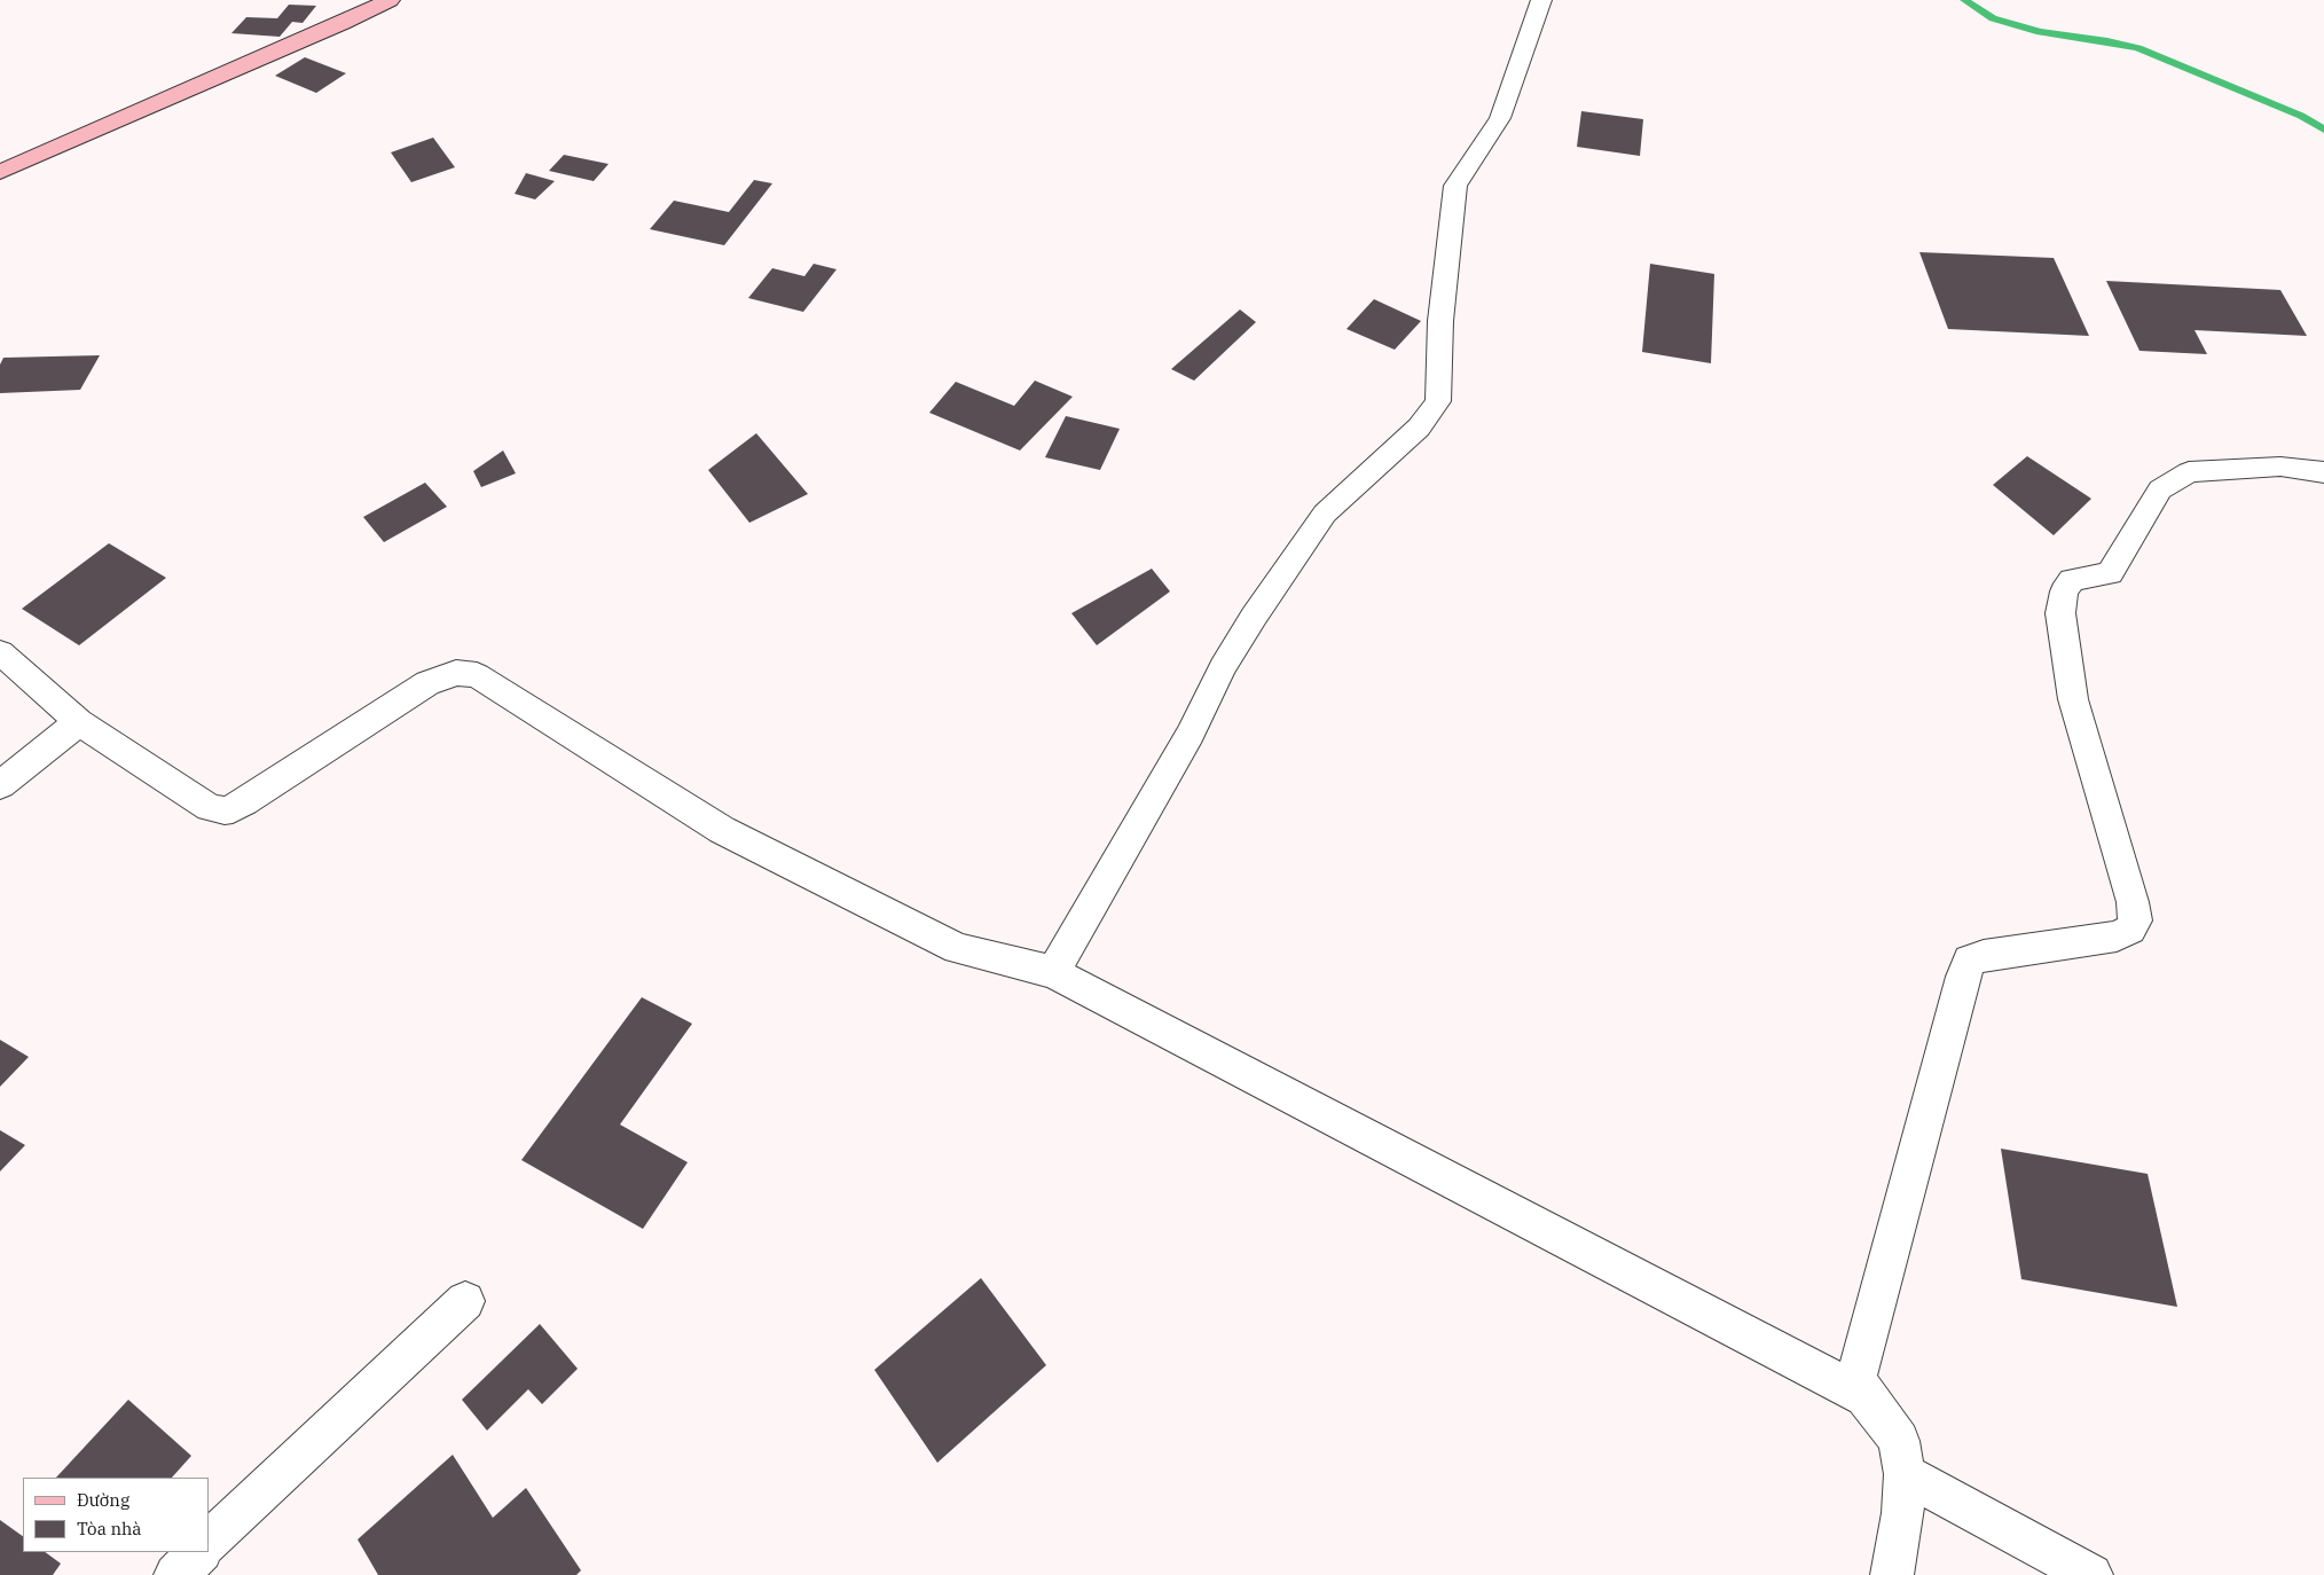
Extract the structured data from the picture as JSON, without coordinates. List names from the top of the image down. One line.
{"legend":["Đường","Tòa nhà"]}
